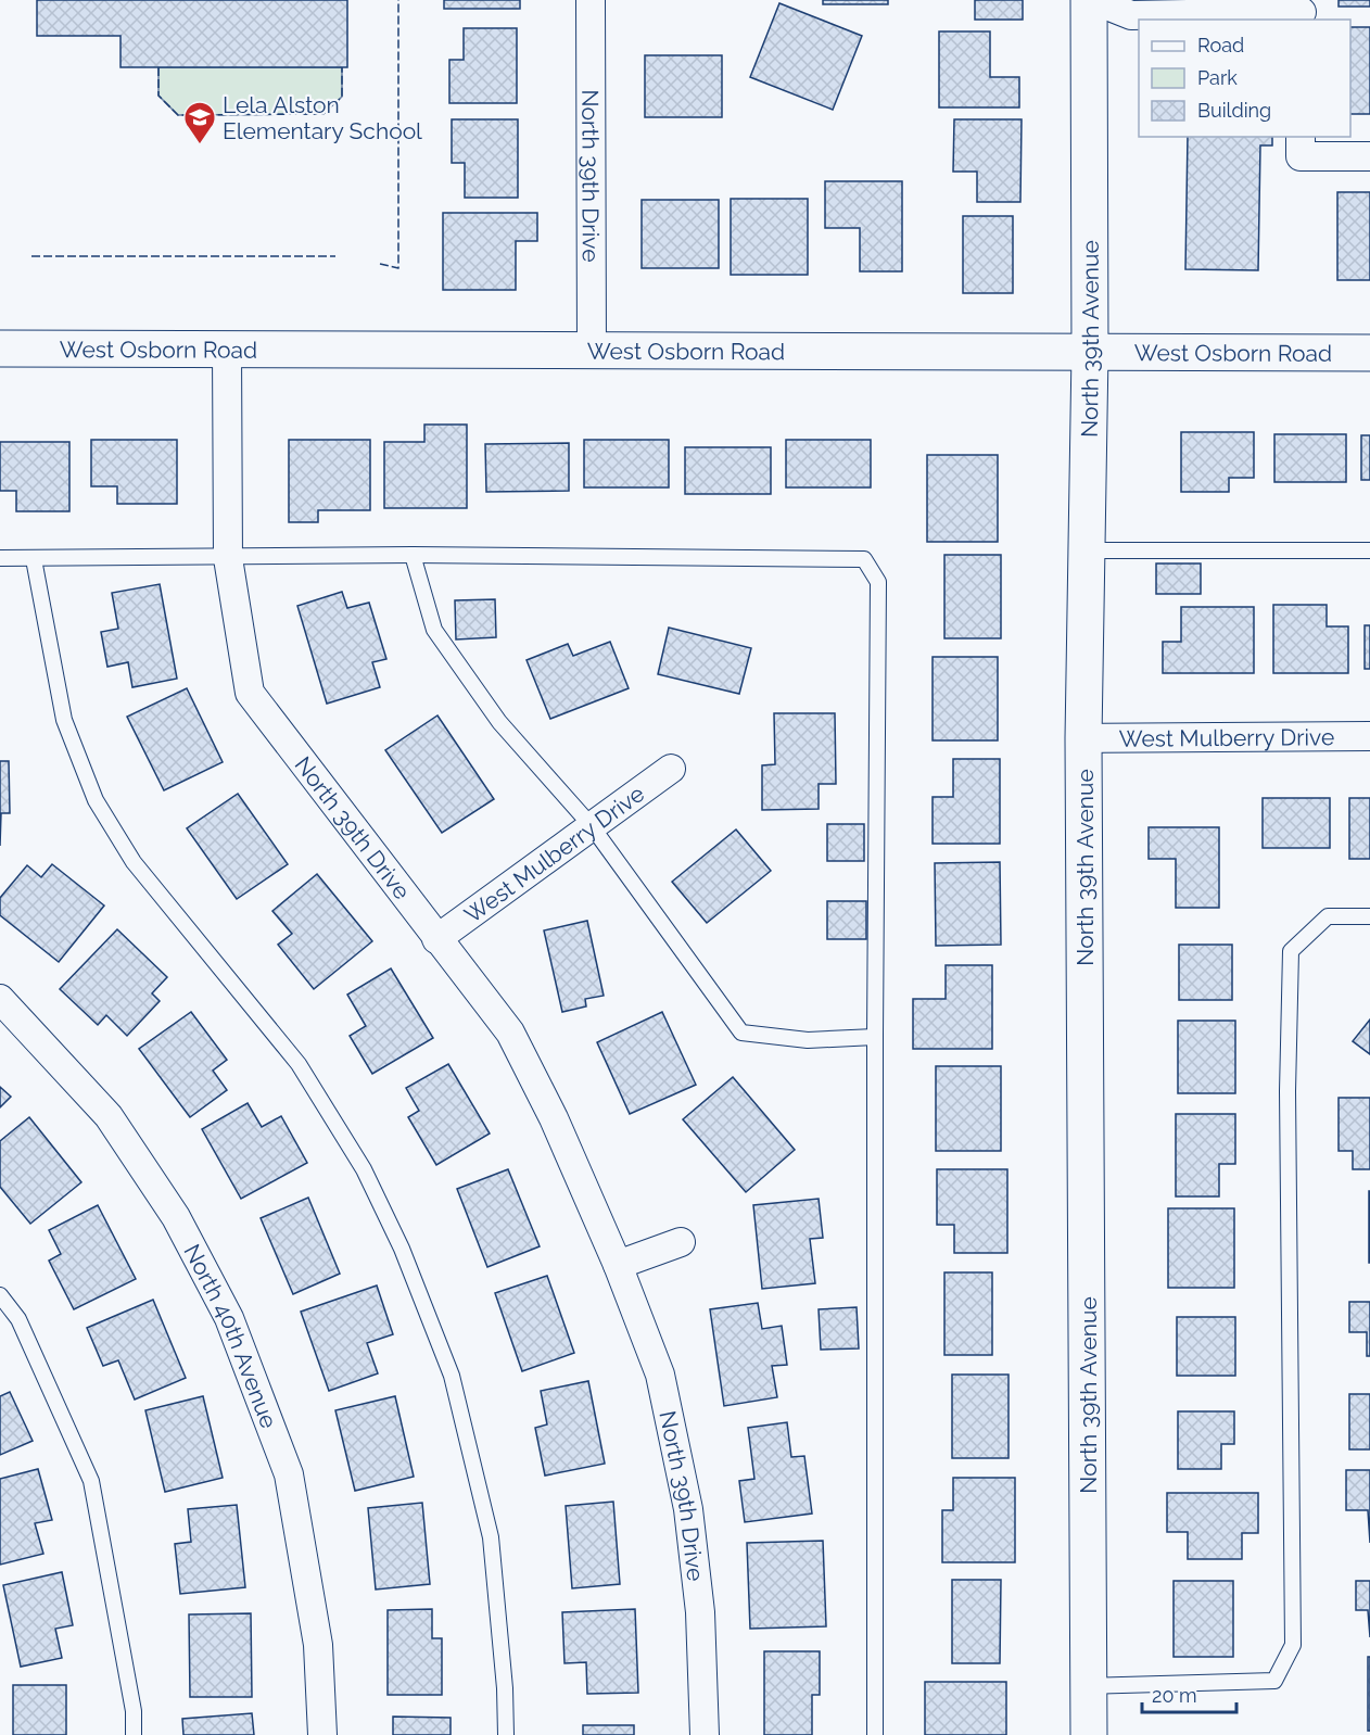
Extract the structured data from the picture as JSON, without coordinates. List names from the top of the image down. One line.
{"streets":{"street":["North 39th Drive","North 39th Avenue","West Osborn Road","West Mulberry Drive","North 40th Avenue"]},"crossings":[["North 39th Drive","West Osborn Road"],["North 39th Drive","West Mulberry Drive"],["North 39th Avenue","West Osborn Road"],["North 39th Avenue","West Mulberry Drive"]],"places":{"school or university":["Lela Alston Elementary School"]},"legend":["Road","Park","Building"],"scale_bar":"20 m"}
